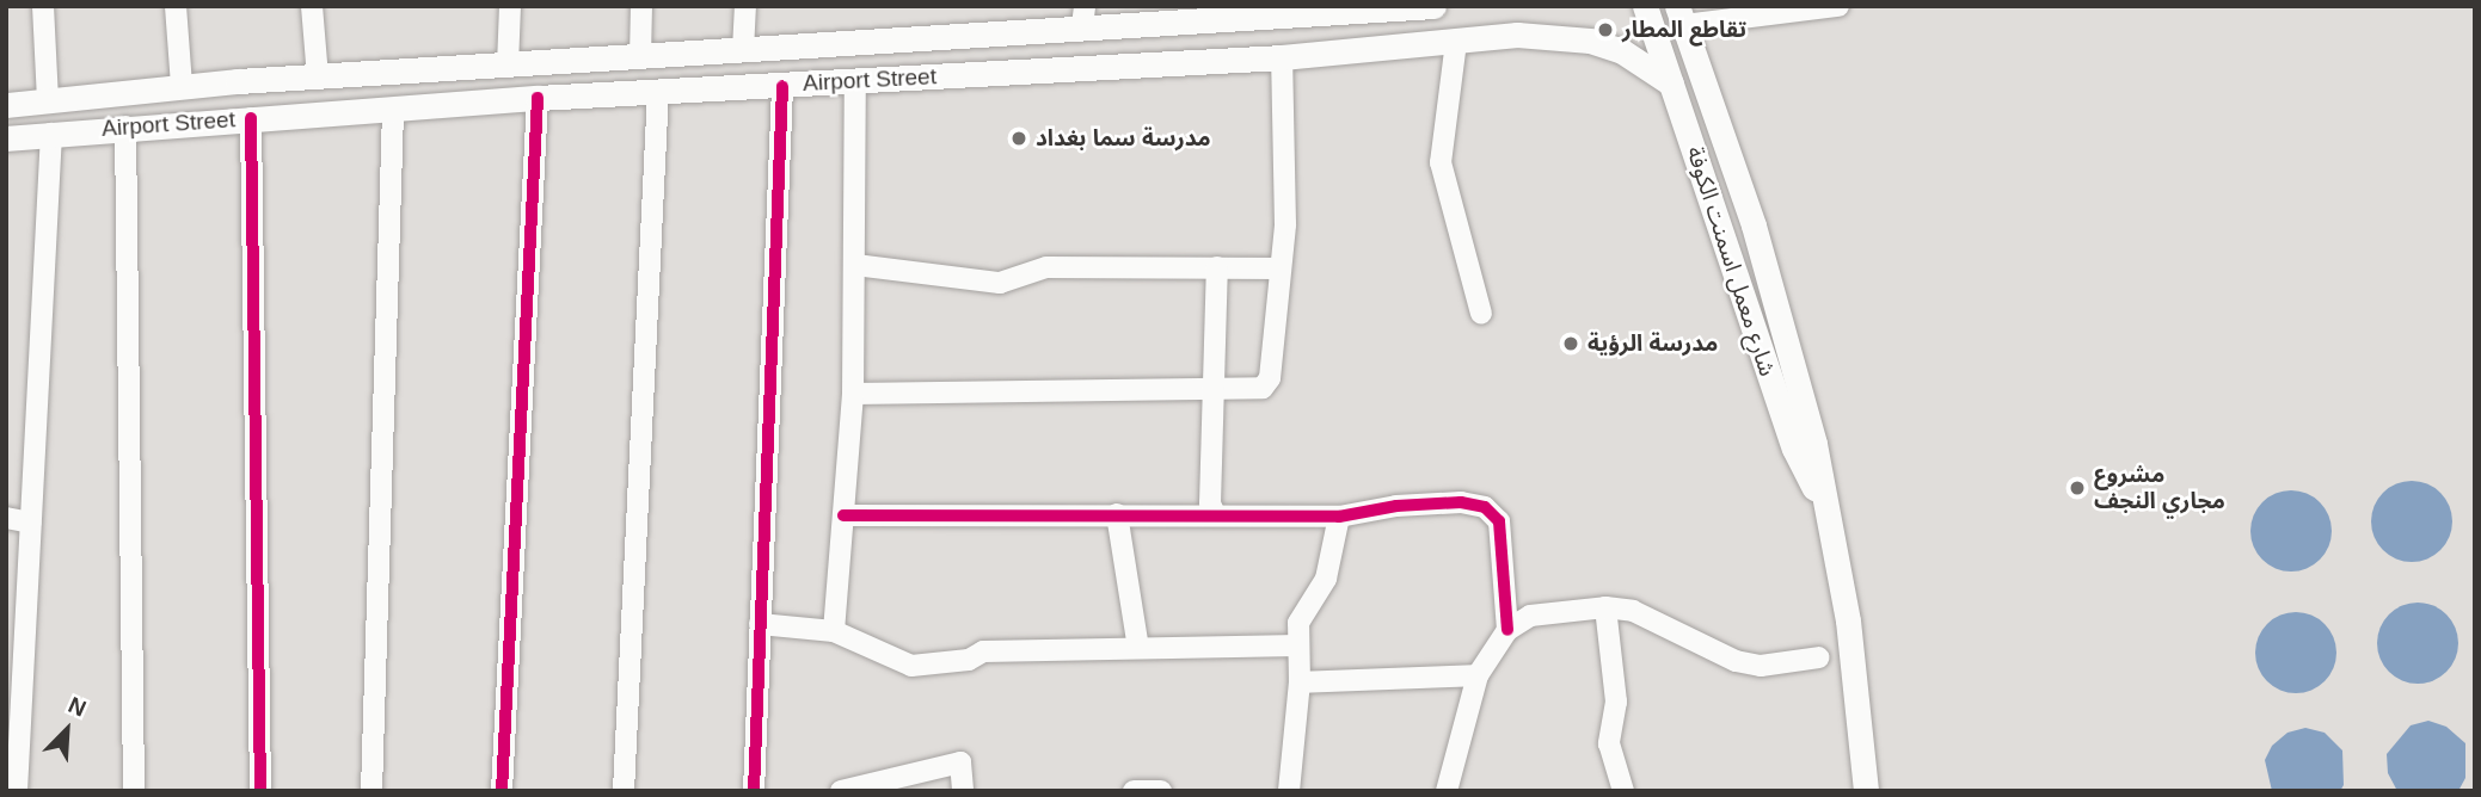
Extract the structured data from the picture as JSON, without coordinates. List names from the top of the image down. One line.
{"streets":{"main road":["Airport Street","شارع معمل اسمنت الكوفة"]},"crossings":[["Airport Street","شارع معمل اسمنت الكوفة"]],"places":["تقاطع المطار","مدرسة سما بغداد","مدرسة الرؤية","مشروع مجاري النجف"],"north":"top right"}
